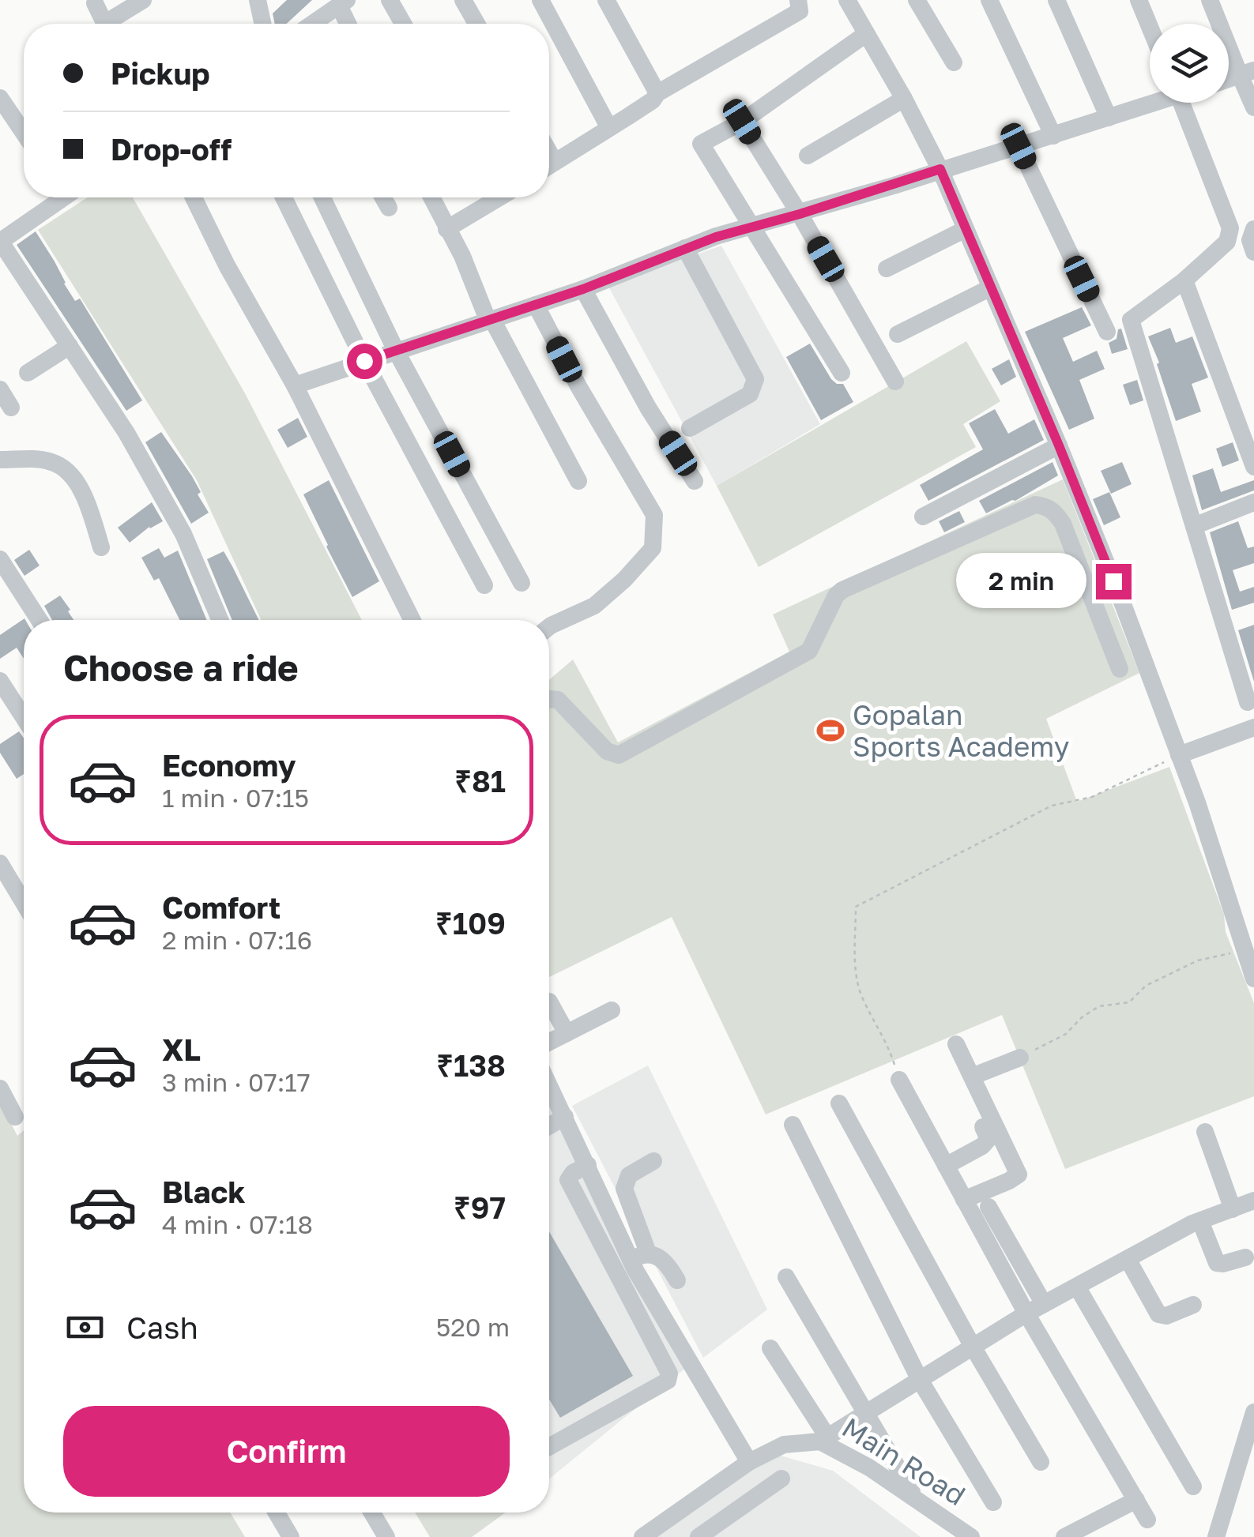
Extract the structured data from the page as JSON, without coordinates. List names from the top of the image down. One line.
{"streets":{"street":["Main Road"]},"places":{"sports":["Gopalan Sports Academy"]},"page":{"banner":["Pickup","Drop-off"],"bubble":"2 min","heading":"Choose a ride","list":[{"name":"Economy","note":"1 min · 07:15","value":"₹81"},{"name":"Comfort","note":"2 min · 07:16","value":"₹109"},{"name":"XL","note":"3 min · 07:17","value":"₹138"},{"name":"Black","note":"4 min · 07:18","value":"₹97"}],"pay":["Cash","520 m"],"buttons":"Confirm"}}
